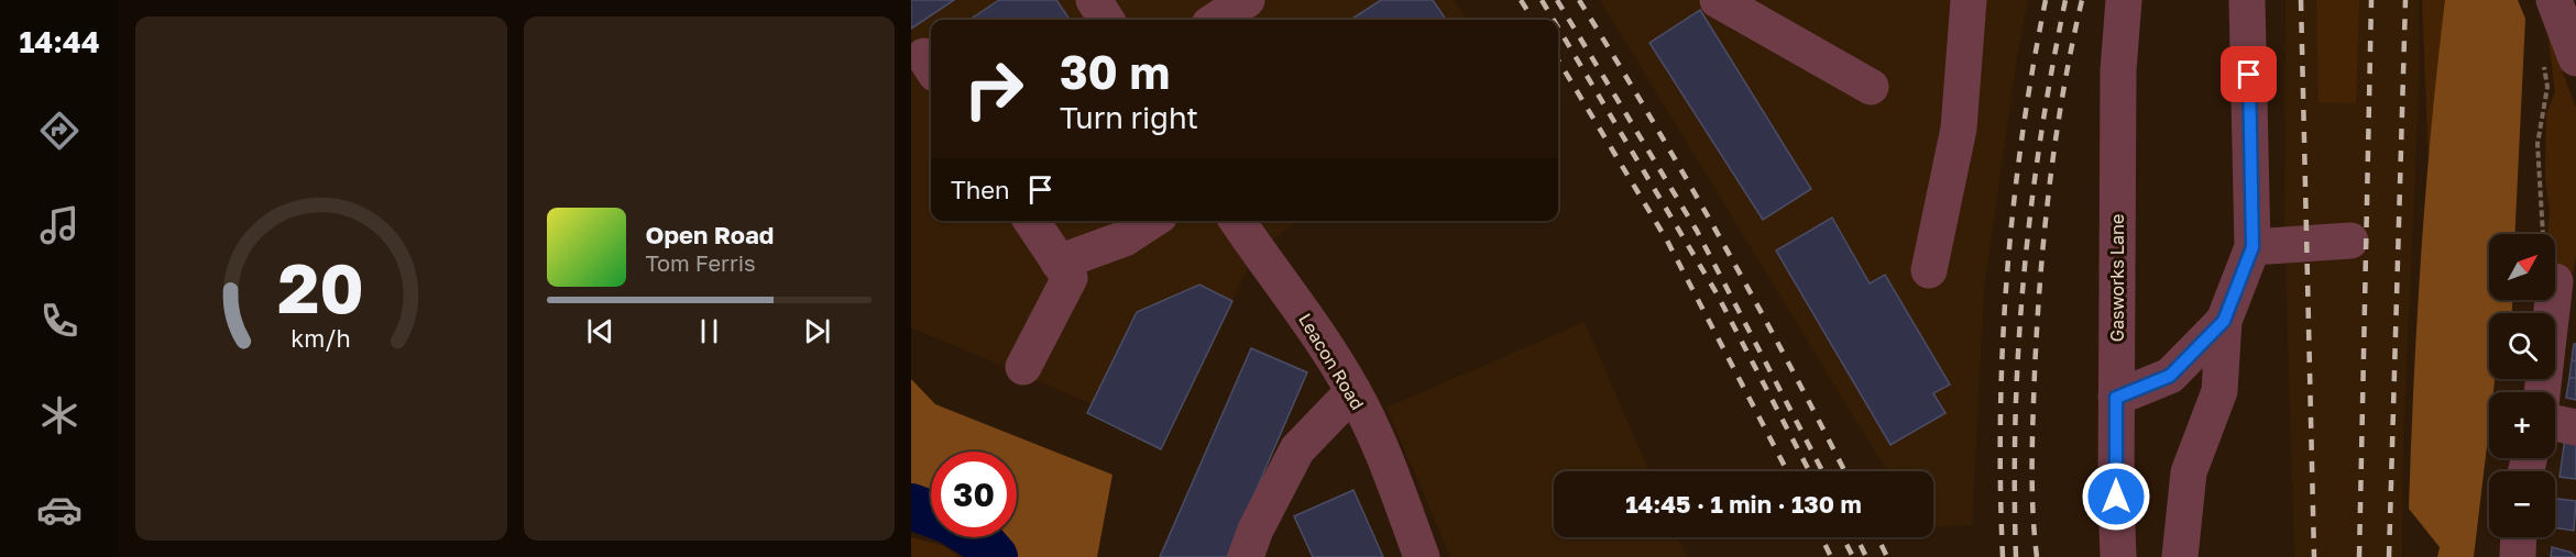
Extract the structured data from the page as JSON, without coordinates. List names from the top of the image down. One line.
{"streets":{"street":["Gasworks Lane","Leacon Road"]},"north":"top right","page":{"tabs":"14:44","turn":["30 m","Turn right"],"then":"Then","song":["Open Road","Tom Ferris"],"map_buttons":["+","−"],"limit":"30","trip":"14:45 · 1 min · 130 m","gauge":["20","km/h"]}}
